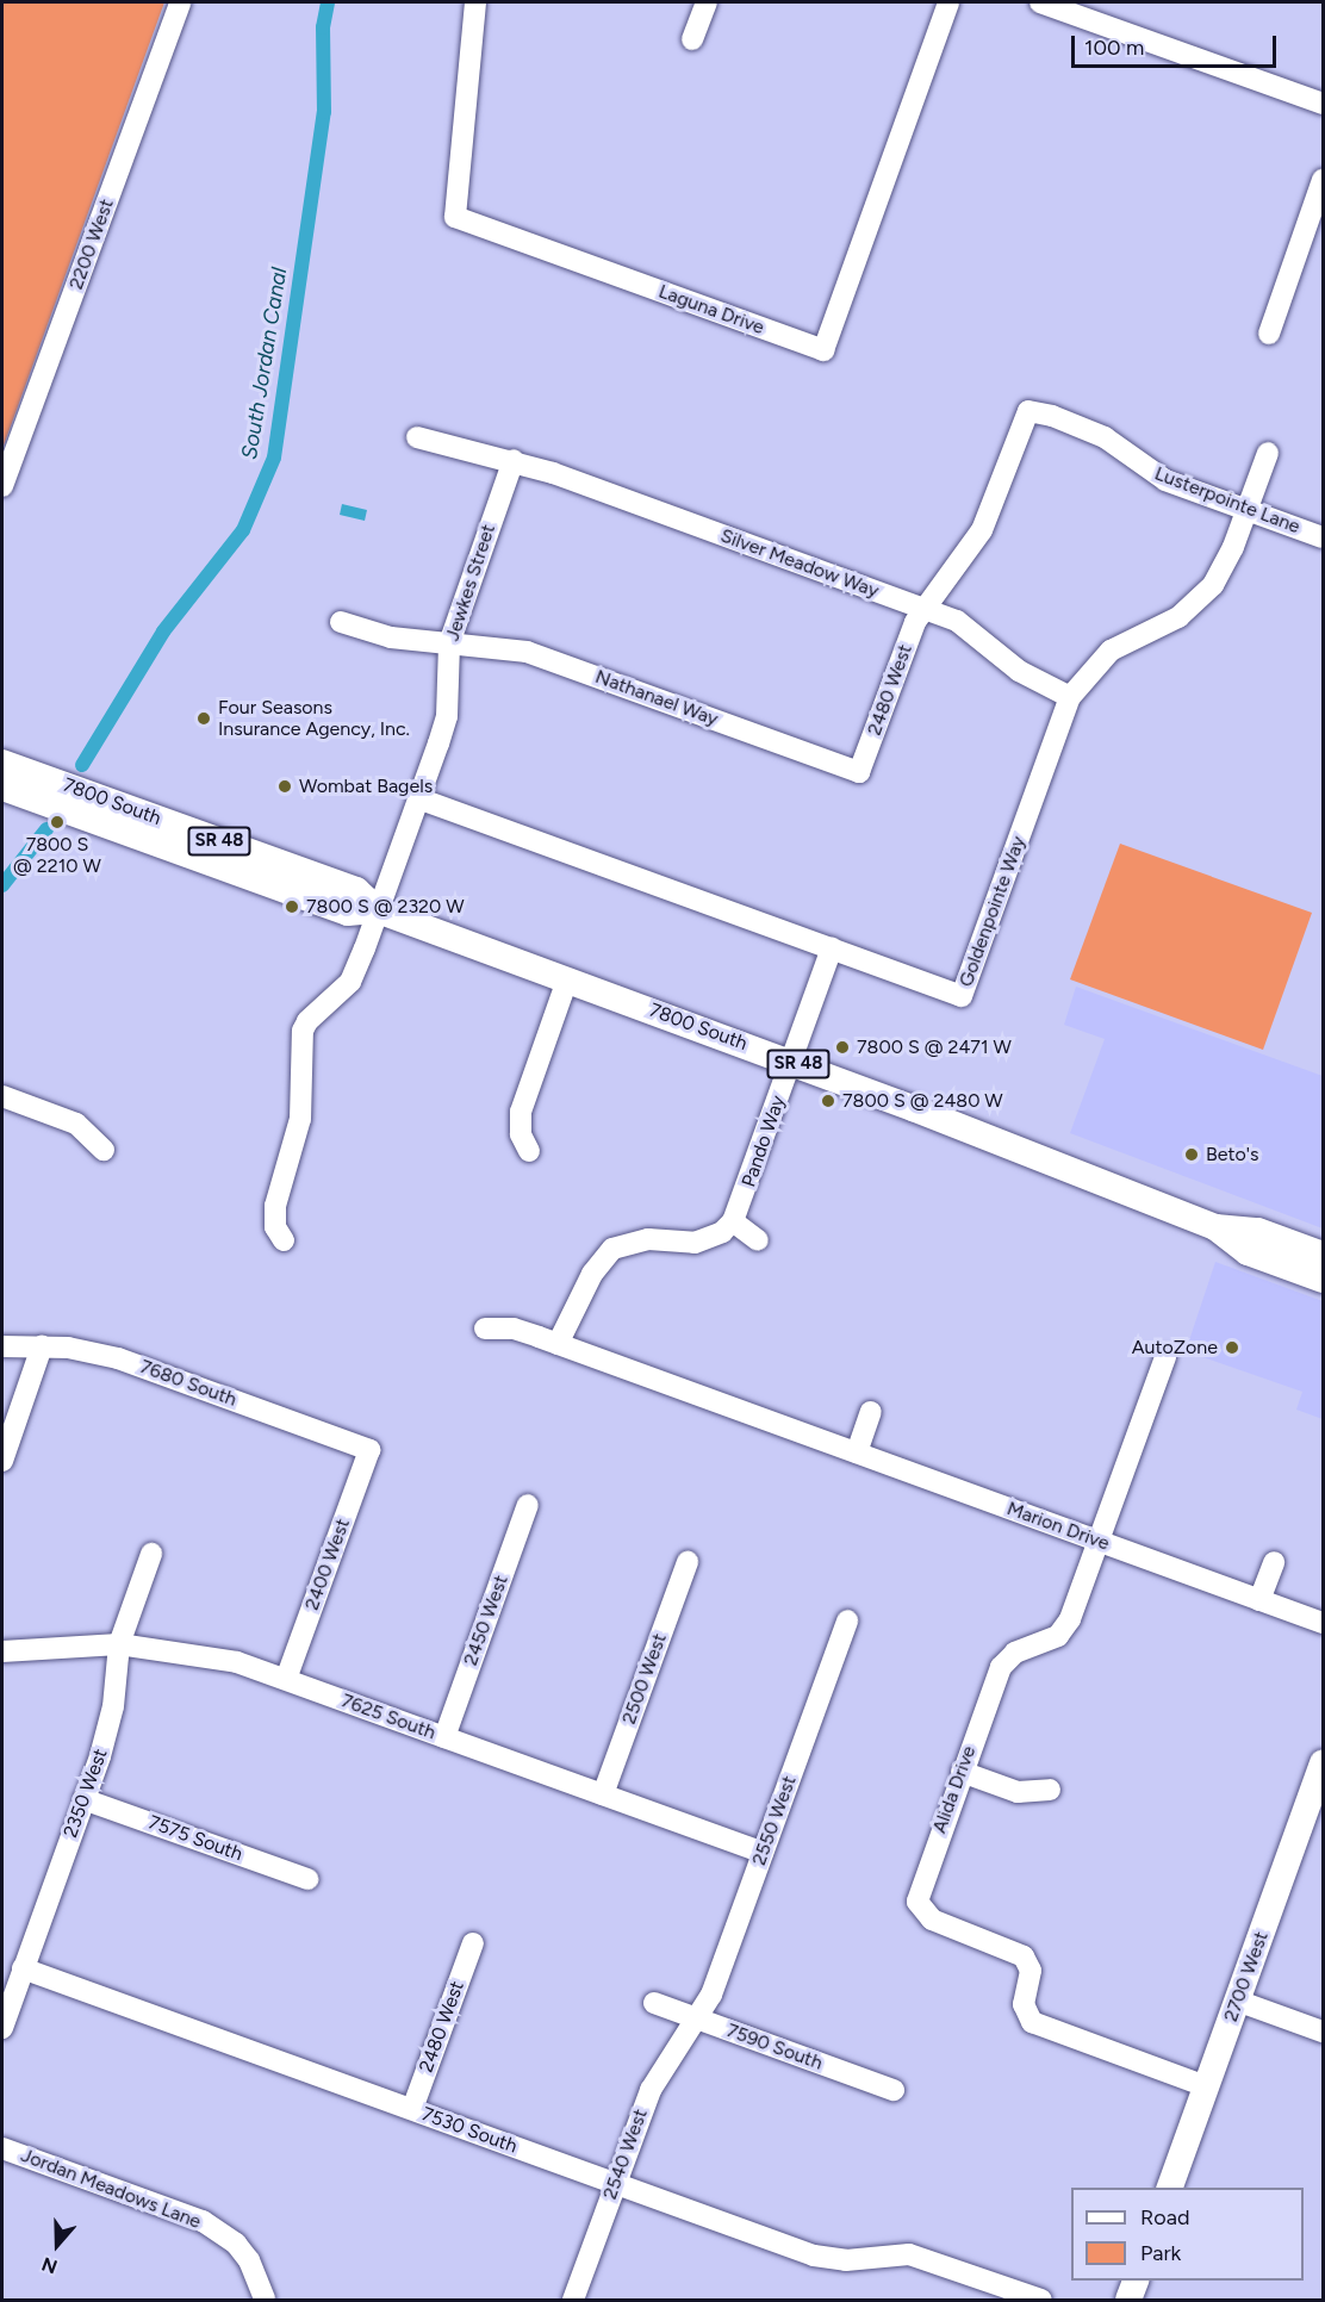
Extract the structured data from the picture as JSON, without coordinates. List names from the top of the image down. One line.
{"streets":{"main road":["7800 South","SR 48","2700 West"],"street":["2200 West","Laguna Drive","Lusterpointe Lane","Silver Meadow Way","Jewkes Street","2480 West","Nathanael Way","Goldenpointe Way","Pando Way","7680 South","Marion Drive","2400 West","2450 West","2500 West","7625 South","Alida Drive","2350 West","2550 West","7575 South","7590 South","7530 South","2540 West","Jordan Meadows Lane"]},"crossings":[["Lusterpointe Lane","Silver Meadow Way"],["Lusterpointe Lane","2480 West"],["Lusterpointe Lane","Goldenpointe Way"],["Silver Meadow Way","Jewkes Street"],["Silver Meadow Way","2480 West"],["Silver Meadow Way","Goldenpointe Way"],["Jewkes Street","Nathanael Way"],["Jewkes Street","7800 South"],["Jewkes Street","Goldenpointe Way"],["2480 West","Nathanael Way"],["2480 West","7530 South"],["7800 South","Pando Way"],["Goldenpointe Way","Pando Way"],["7680 South","2400 West"],["Marion Drive","Alida Drive"],["2400 West","7625 South"],["2450 West","7625 South"],["2500 West","7625 South"],["7625 South","2350 West"],["7625 South","2550 West"],["Alida Drive","2700 West"],["2350 West","7575 South"],["2350 West","7530 South"],["2550 West","7590 South"],["2550 West","2540 West"],["7590 South","2540 West"],["7530 South","2540 West"]],"water":["South Jordan Canal"],"places":["Four Seasons Insurance Agency, Inc.","Wombat Bagels","7800 S @ 2210 W","7800 S @ 2320 W","7800 S @ 2471 W","7800 S @ 2480 W","Beto's","AutoZone"],"legend":["Road","Park"],"scale_bar":"100 m","north":"bottom"}
